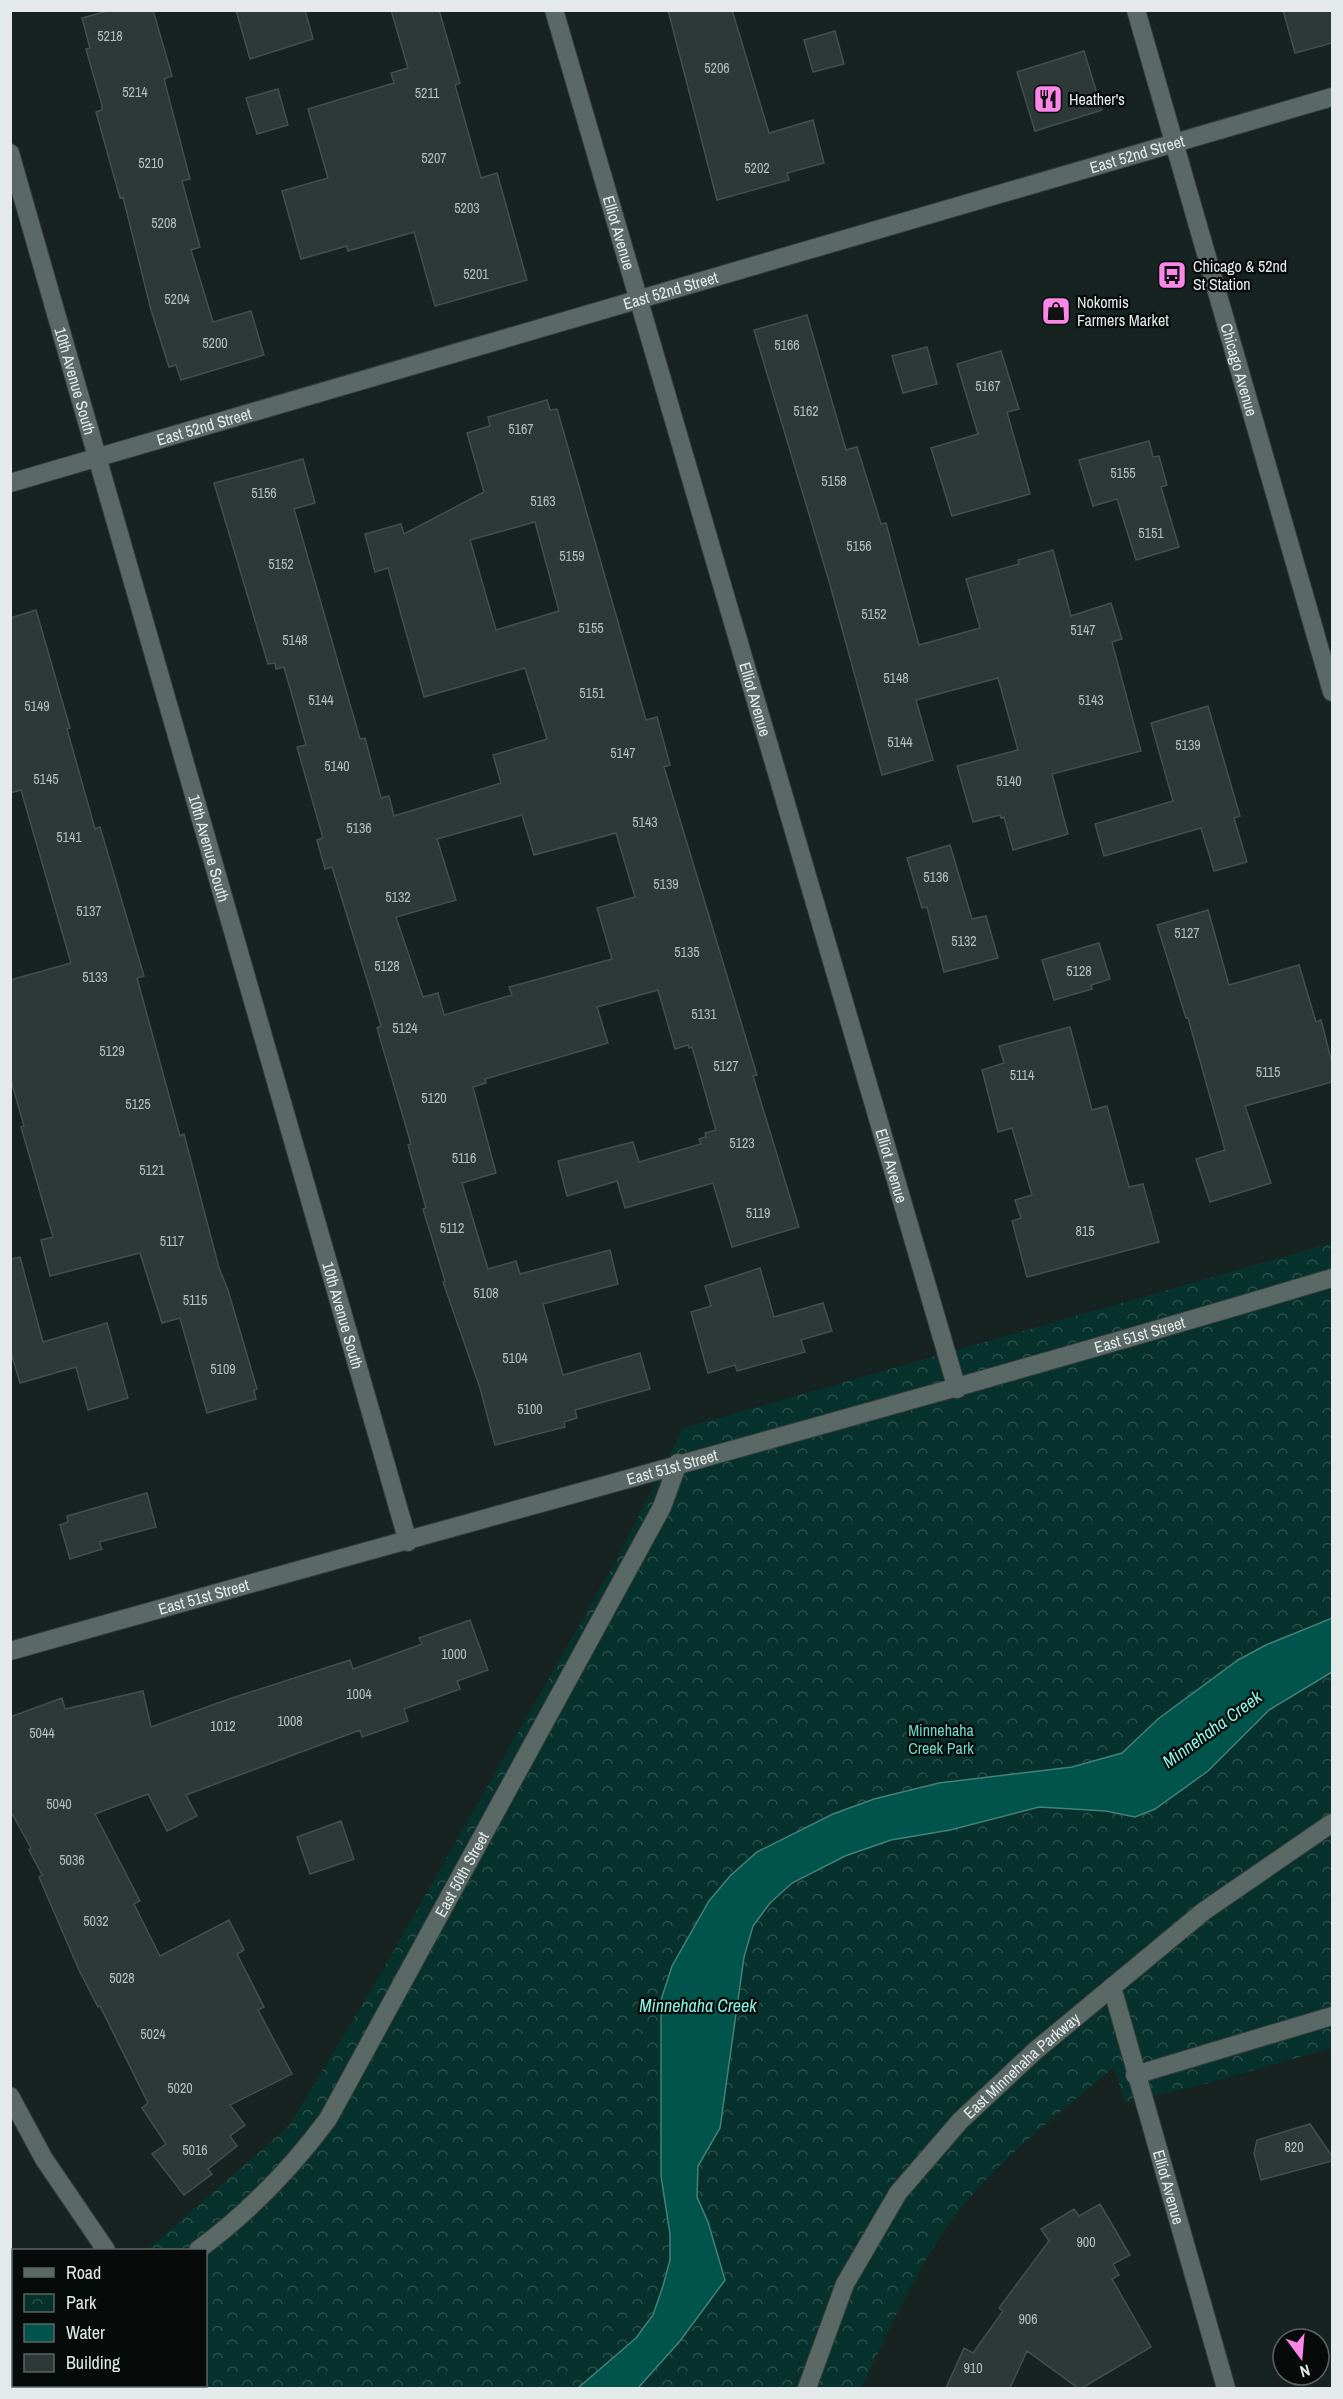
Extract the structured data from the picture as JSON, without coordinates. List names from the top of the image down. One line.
{"streets":{"street":["East 52nd Street","Elliot Avenue","Chicago Avenue","10th Avenue South","East 51st Street","East 50th Street","East Minnehaha Parkway"]},"crossings":[["East 52nd Street","Elliot Avenue"],["East 52nd Street","Chicago Avenue"],["East 52nd Street","10th Avenue South"],["Elliot Avenue","East 51st Street"],["Elliot Avenue","East Minnehaha Parkway"],["10th Avenue South","East 51st Street"],["East 51st Street","East 50th Street"]],"water":["Minnehaha Creek"],"parks":["Minnehaha Creek Park"],"places":{"restaurant":["Heather's"],"bus stop":["Chicago & 52nd St Station"],"shop":["Nokomis Farmers Market"]},"house_numbers":["5218","5206","5214","5211","5207","5210","5202","5203","5208","5201","5204","5200","5166","5167","5162","5167","5155","5158","5156","5163","5151","5156","5159","5152","5152","5155","5147","5148","5148","5151","5144","5143","5149","5144","5139","5147","5140","5145","5140","5143","5136","5141","5136","5139","5132","5137","5127","5132","5135","5128","5128","5133","5131","5124","5129","5127","5115","5114","5120","5125","5123","5116","5121","5119","5112","815","5117","5108","5115","5104","5109","5100","1000","1004","1008","1012","5044","5040","5036","5032","5028","5024","5020","820","5016","900","906","910"],"legend":["Road","Park","Water","Building"],"north":"bottom"}
